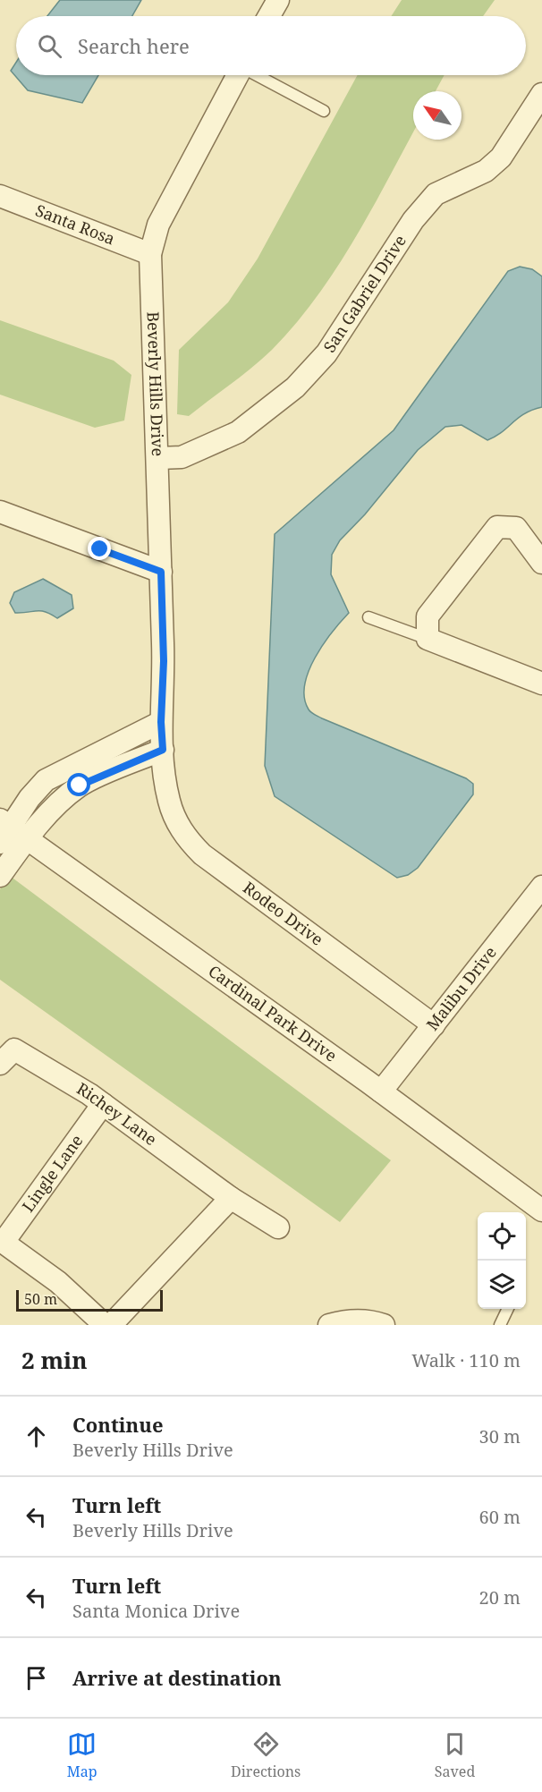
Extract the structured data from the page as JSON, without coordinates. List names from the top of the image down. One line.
{"streets":{"street":["Santa Rosa","San Gabriel Drive","Beverly Hills Drive","Rodeo Drive","Malibu Drive","Cardinal Park Drive","Richey Lane","Lingle Lane"]},"crossings":[["Santa Rosa","Beverly Hills Drive"],["San Gabriel Drive","Beverly Hills Drive"],["Beverly Hills Drive","Rodeo Drive"],["Rodeo Drive","Malibu Drive"],["Malibu Drive","Cardinal Park Drive"],["Richey Lane","Lingle Lane"]],"scale_bar":"50 m","north":"top left","page":{"search":"Search here","scale":"50 m","heading":["2 min","Walk · 110 m"],"list":[["Continue","Beverly Hills Drive","30 m"],["Turn left","Beverly Hills Drive","60 m"],["Turn left","Santa Monica Drive","20 m"],"Arrive at destination"],"nav":["Map","Directions","Saved"]}}
